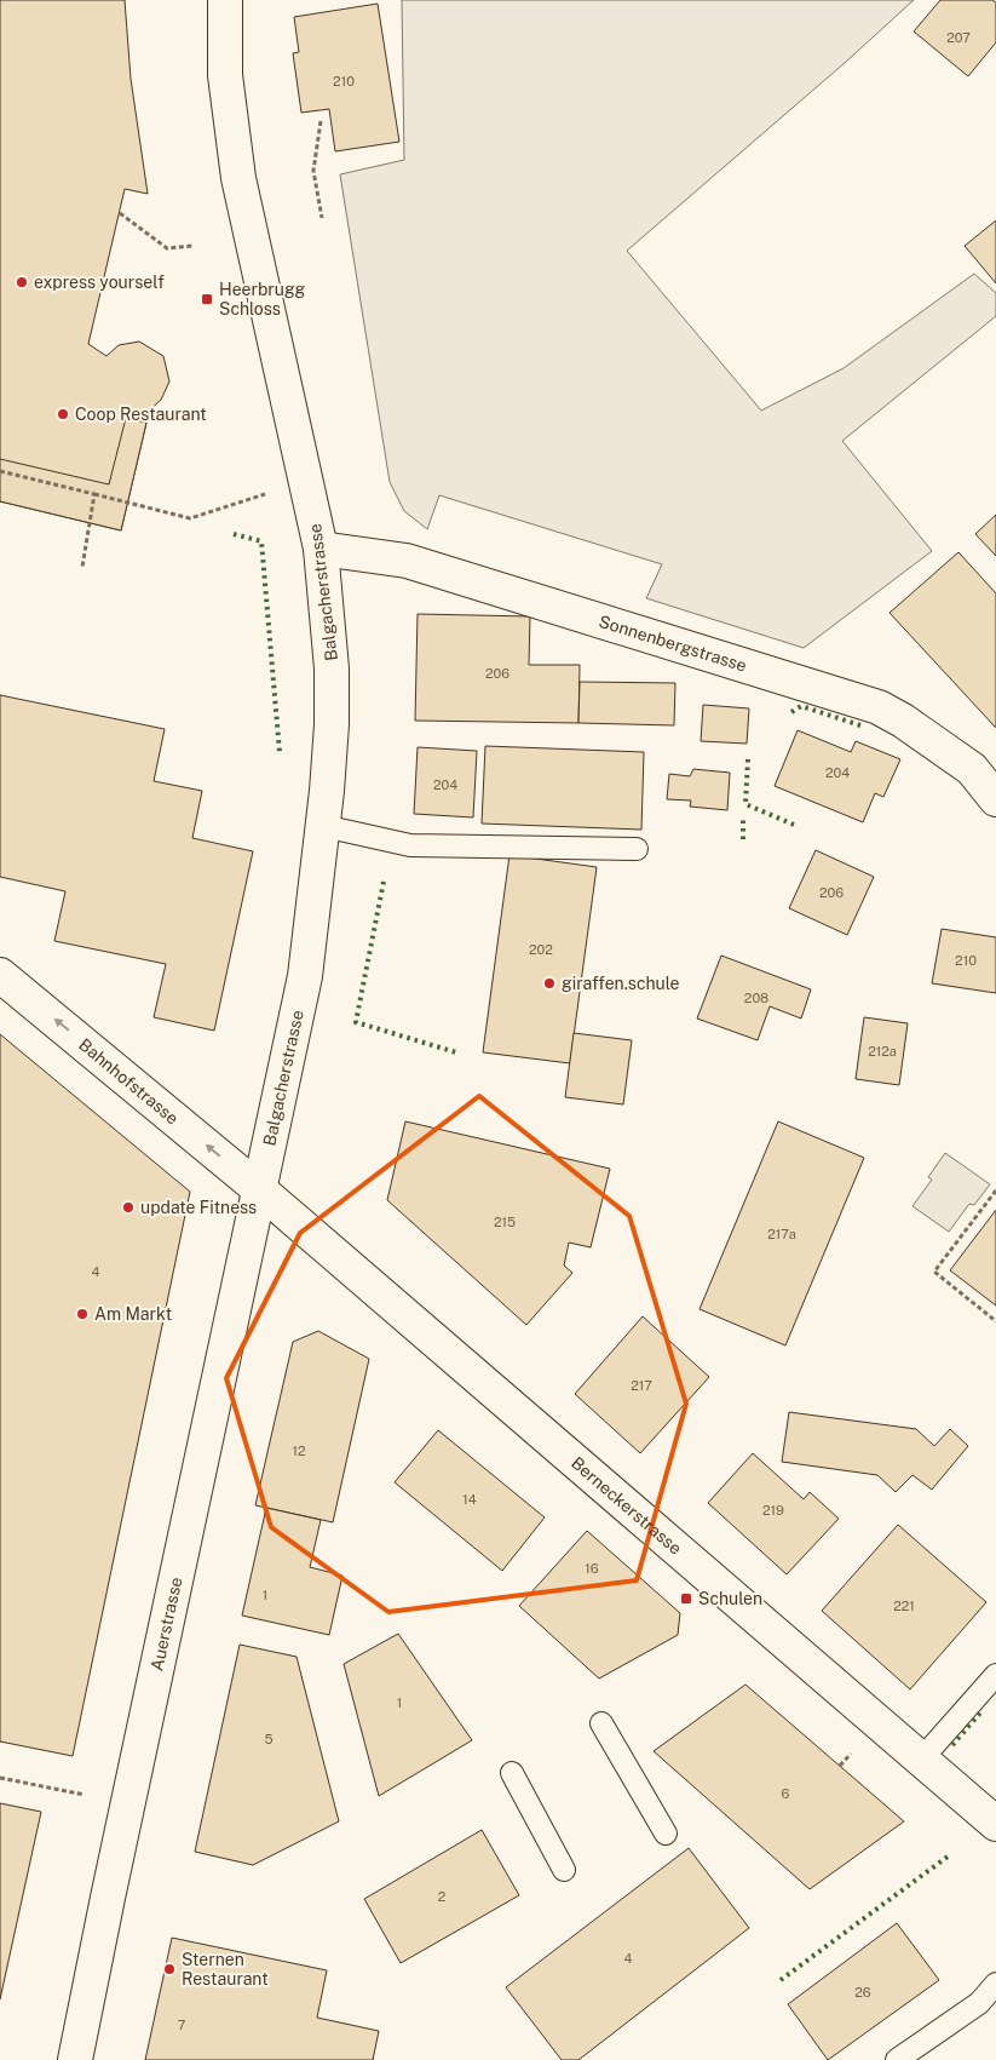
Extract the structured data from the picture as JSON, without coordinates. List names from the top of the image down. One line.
{"streets":{"main road":["Balgacherstrasse","Sonnenbergstrasse","Bahnhofstrasse","Berneckerstrasse","Auerstrasse"]},"crossings":[["Balgacherstrasse","Sonnenbergstrasse"],["Balgacherstrasse","Bahnhofstrasse"],["Balgacherstrasse","Berneckerstrasse"],["Balgacherstrasse","Auerstrasse"],["Bahnhofstrasse","Berneckerstrasse"],["Bahnhofstrasse","Auerstrasse"],["Berneckerstrasse","Auerstrasse"]],"one_way":["Bahnhofstrasse"],"places":{"other":["express yourself","Coop Restaurant","giraffen.schule","update Fitness","Am Markt","Sternen Restaurant"],"transit":["Heerbrugg Schloss","Schulen"]},"house_numbers":["207","210","206","204","204","206","202","210","208","212a","215","217a","4","217","12","14","219","16","1","221","1","5","6","2","4","26","7"]}
